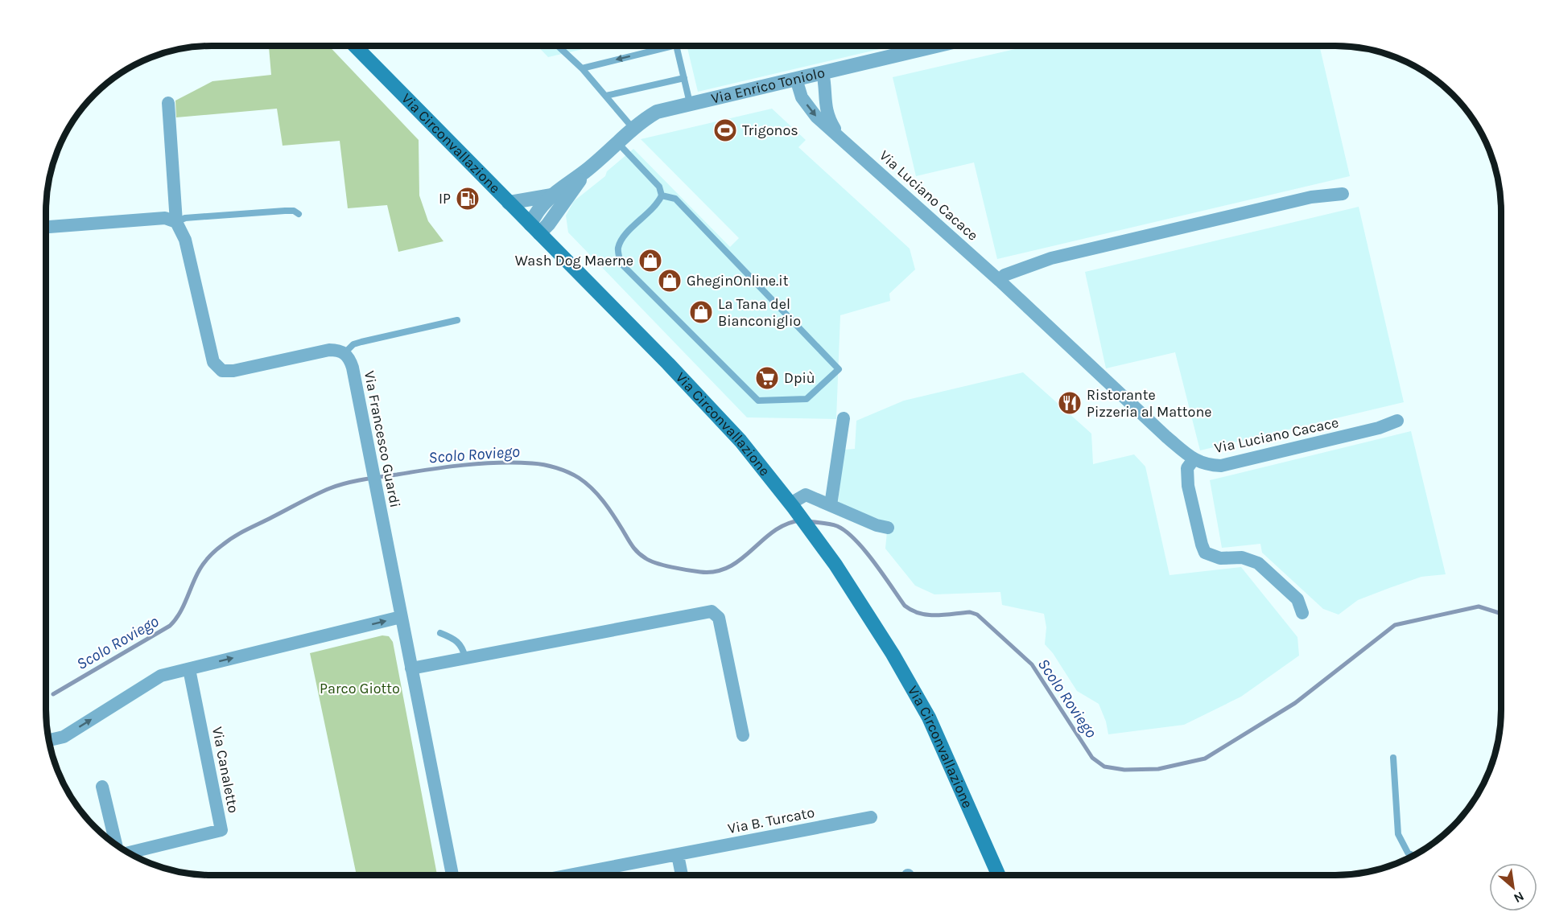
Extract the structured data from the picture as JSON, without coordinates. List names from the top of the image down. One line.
{"streets":{"main road":["Via Circonvallazione"],"street":["Via Enrico Toniolo","Via Luciano Cacace","Via Francesco Guardi","Via Canaletto","Via B. Turcato"]},"crossings":[["Via Enrico Toniolo","Via Circonvallazione"],["Via Enrico Toniolo","Via Luciano Cacace"]],"water":["Scolo Roviego"],"parks":["Parco Giotto"],"places":{"sports":["Trigonos"],"fuel station":["IP"],"shop":["Wash Dog Maerne","GheginOnline.it","La Tana del Bianconiglio"],"supermarket":["Dpiù"],"restaurant":["Ristorante Pizzeria al Mattone"]},"north":"bottom right"}
